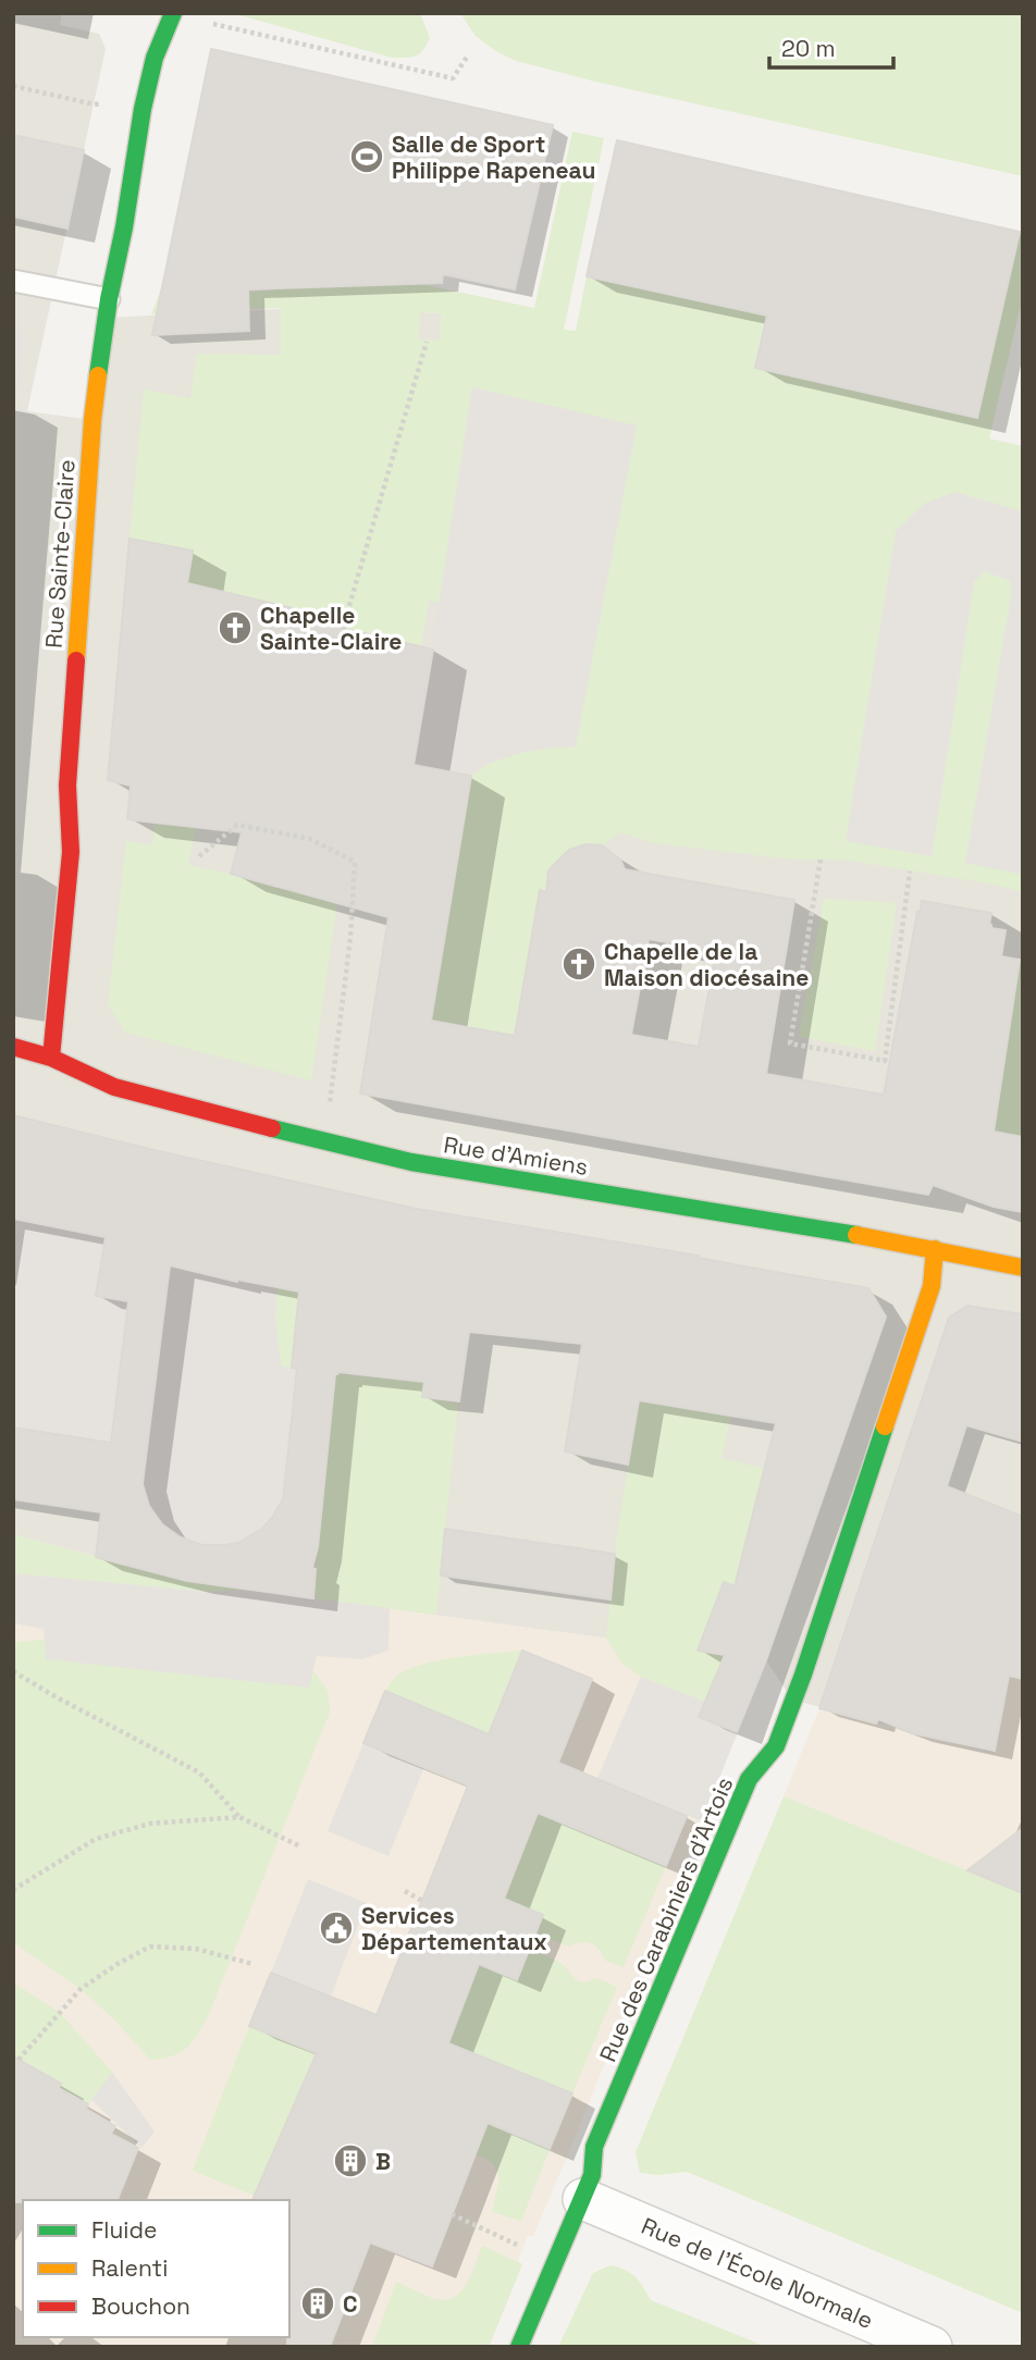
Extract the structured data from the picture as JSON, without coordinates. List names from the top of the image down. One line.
{"streets":{"street":["Rue Sainte-Claire","Rue d'Amiens","Rue des Carabiniers d'Artois","Rue de l'École Normale"]},"crossings":[["Rue Sainte-Claire","Rue d'Amiens"],["Rue d'Amiens","Rue des Carabiniers d'Artois"],["Rue des Carabiniers d'Artois","Rue de l'École Normale"]],"places":{"sports":["Salle de Sport Philippe Rapeneau"],"church":["Chapelle Sainte-Claire","Chapelle de la Maison diocésaine"],"public building":["Services Départementaux"],"building":["B","C"]},"legend":["Fluide","Ralenti","Bouchon"],"scale_bar":"20 m"}
